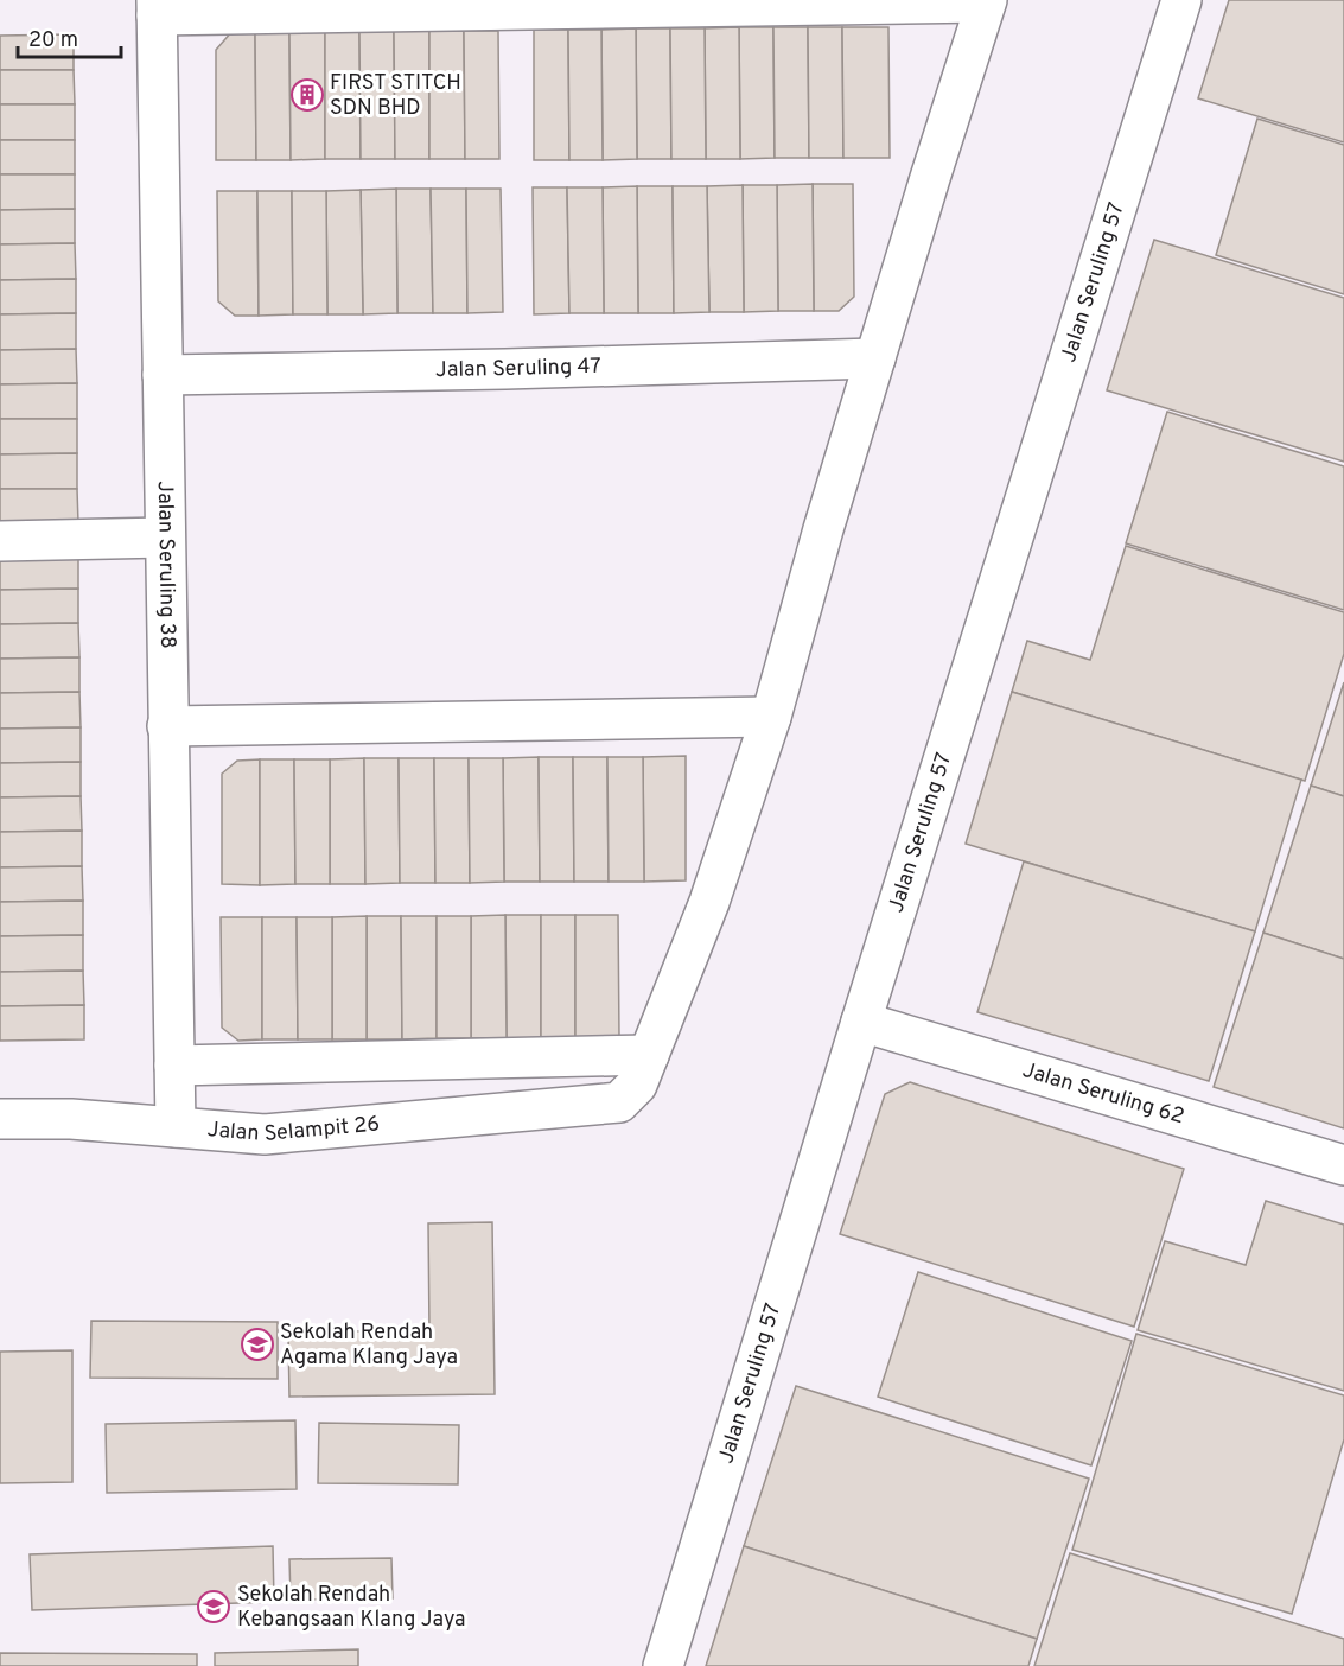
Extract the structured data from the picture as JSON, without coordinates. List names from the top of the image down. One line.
{"streets":{"street":["Jalan Seruling 57","Jalan Seruling 47","Jalan Seruling 38","Jalan Seruling 62","Jalan Selampit 26"]},"crossings":[["Jalan Seruling 57","Jalan Seruling 62"],["Jalan Seruling 47","Jalan Seruling 38"],["Jalan Seruling 38","Jalan Selampit 26"]],"places":{"building":["FIRST STITCH SDN BHD"],"school or university":["Sekolah Rendah Agama Klang Jaya","Sekolah Rendah Kebangsaan Klang Jaya"]},"scale_bar":"20 m"}
